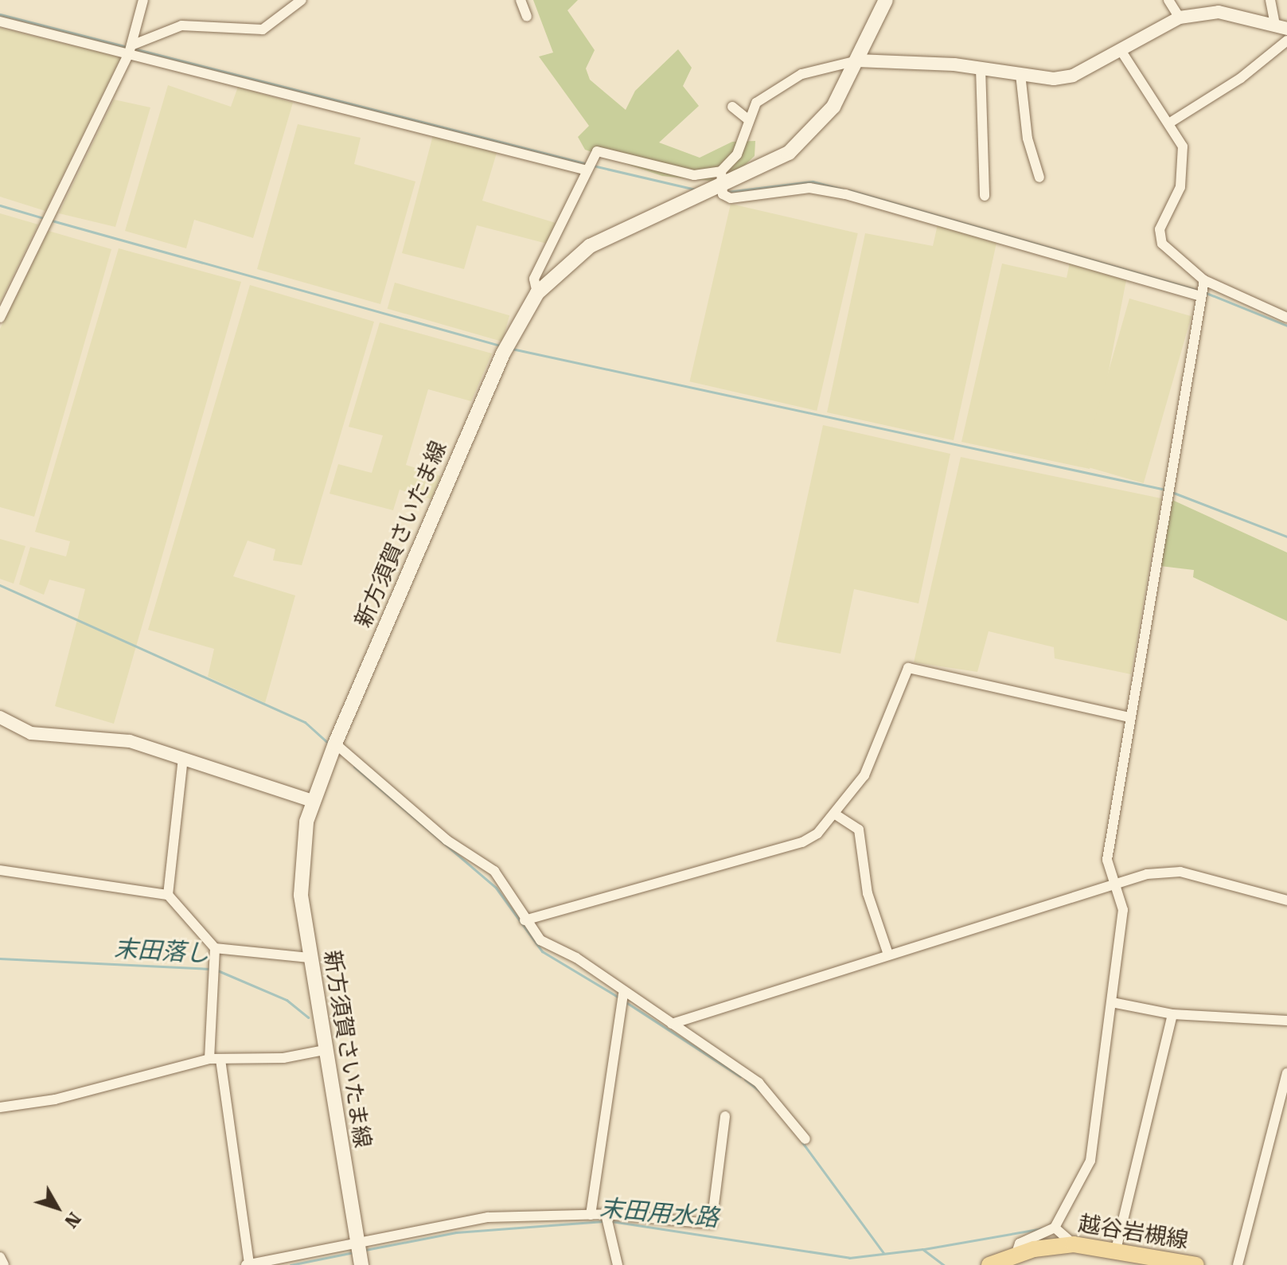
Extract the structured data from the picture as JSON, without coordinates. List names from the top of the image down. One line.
{"streets":{"main road":["新方須賀さいたま線","越谷岩槻線"]},"water":["末田落し","末田用水路"],"north":"bottom right"}
